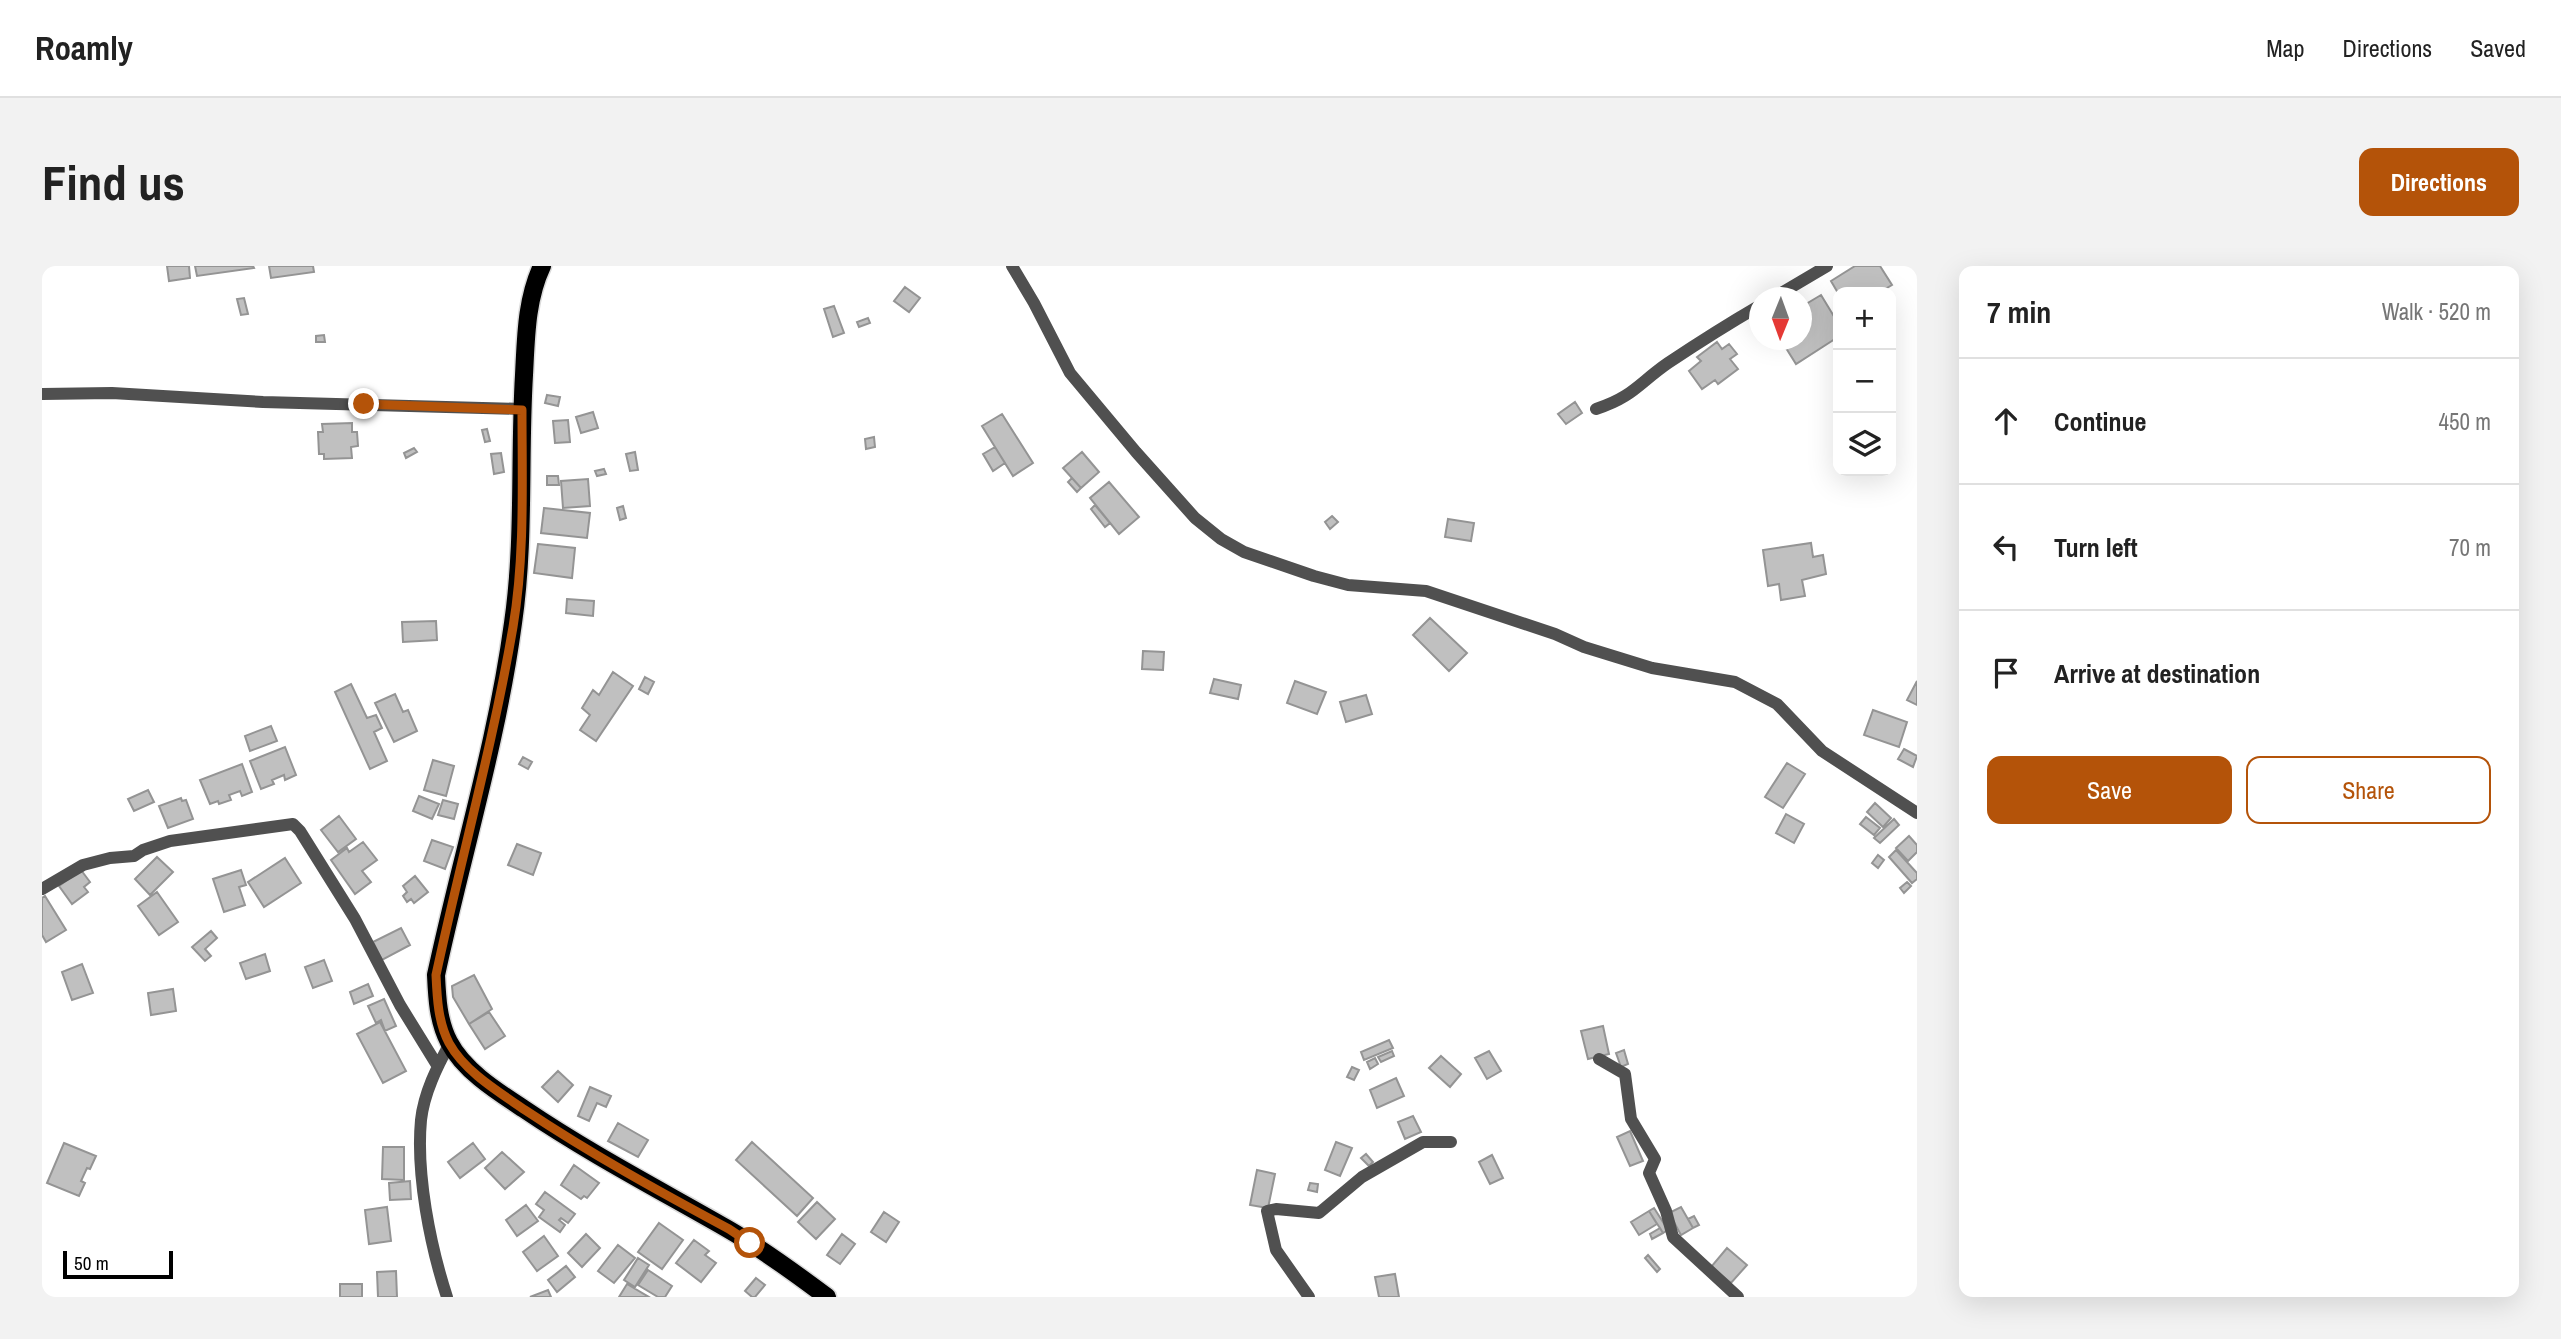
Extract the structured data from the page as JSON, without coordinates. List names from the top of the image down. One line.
{"scale_bar":"50 m","north":"bottom","page":{"header":"Roamly","nav":["Map","Directions","Saved"],"buttons":["Directions",["Save","Share"]],"title":"Find us","heading":["7 min","Walk · 520 m"],"map_buttons":["+","−"],"list":[["Continue","450 m"],["Turn left","70 m"],"Arrive at destination"],"scale":"50 m"}}
